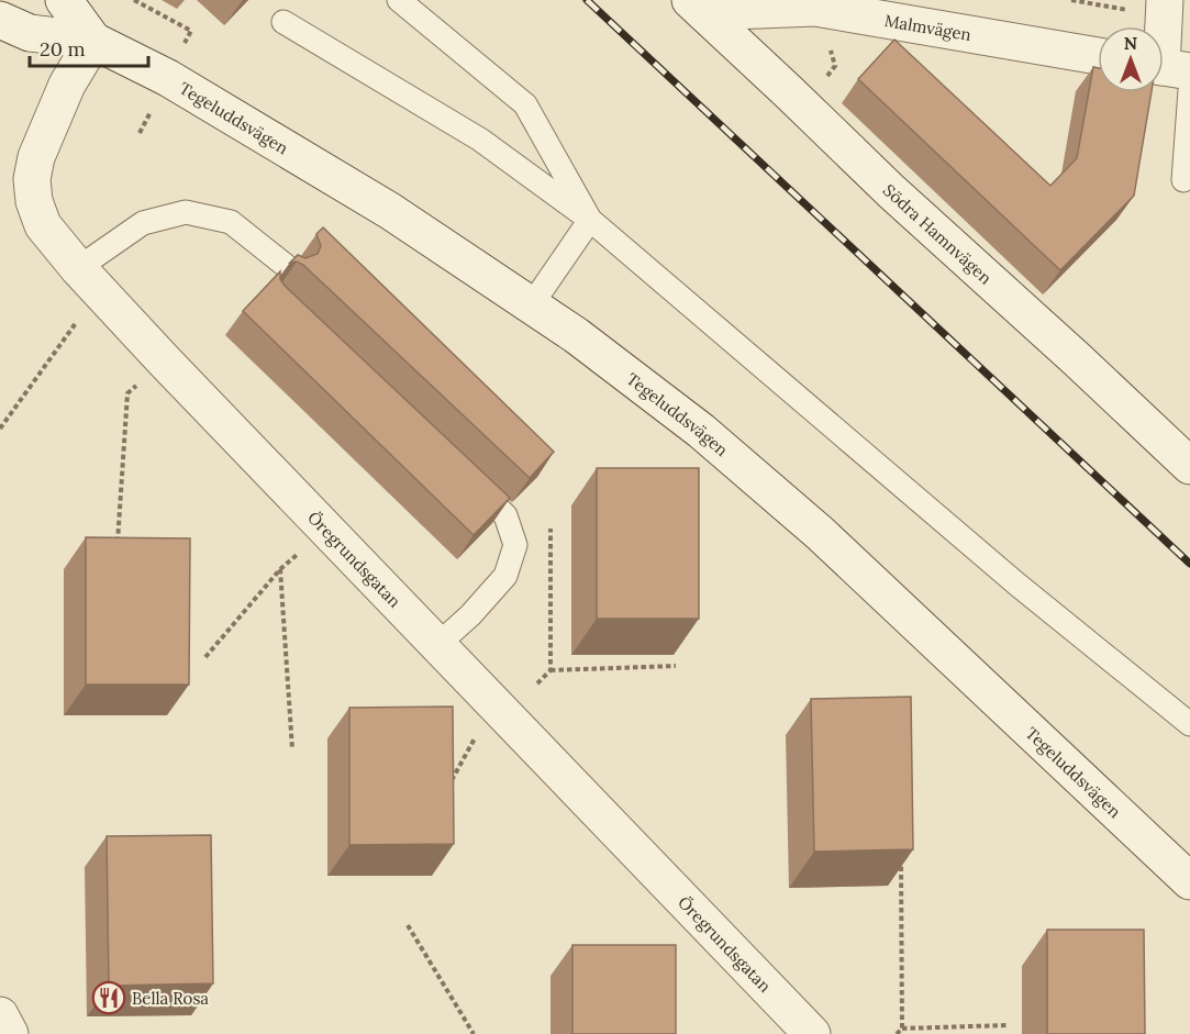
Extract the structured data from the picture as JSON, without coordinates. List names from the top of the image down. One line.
{"streets":{"main road":["Malmvägen","Tegeluddsvägen","Södra Hamnvägen","Öregrundsgatan"]},"crossings":[["Malmvägen","Södra Hamnvägen"],["Tegeluddsvägen","Öregrundsgatan"]],"places":{"restaurant":["Bella Rosa"]},"scale_bar":"20 m","north":"top"}
